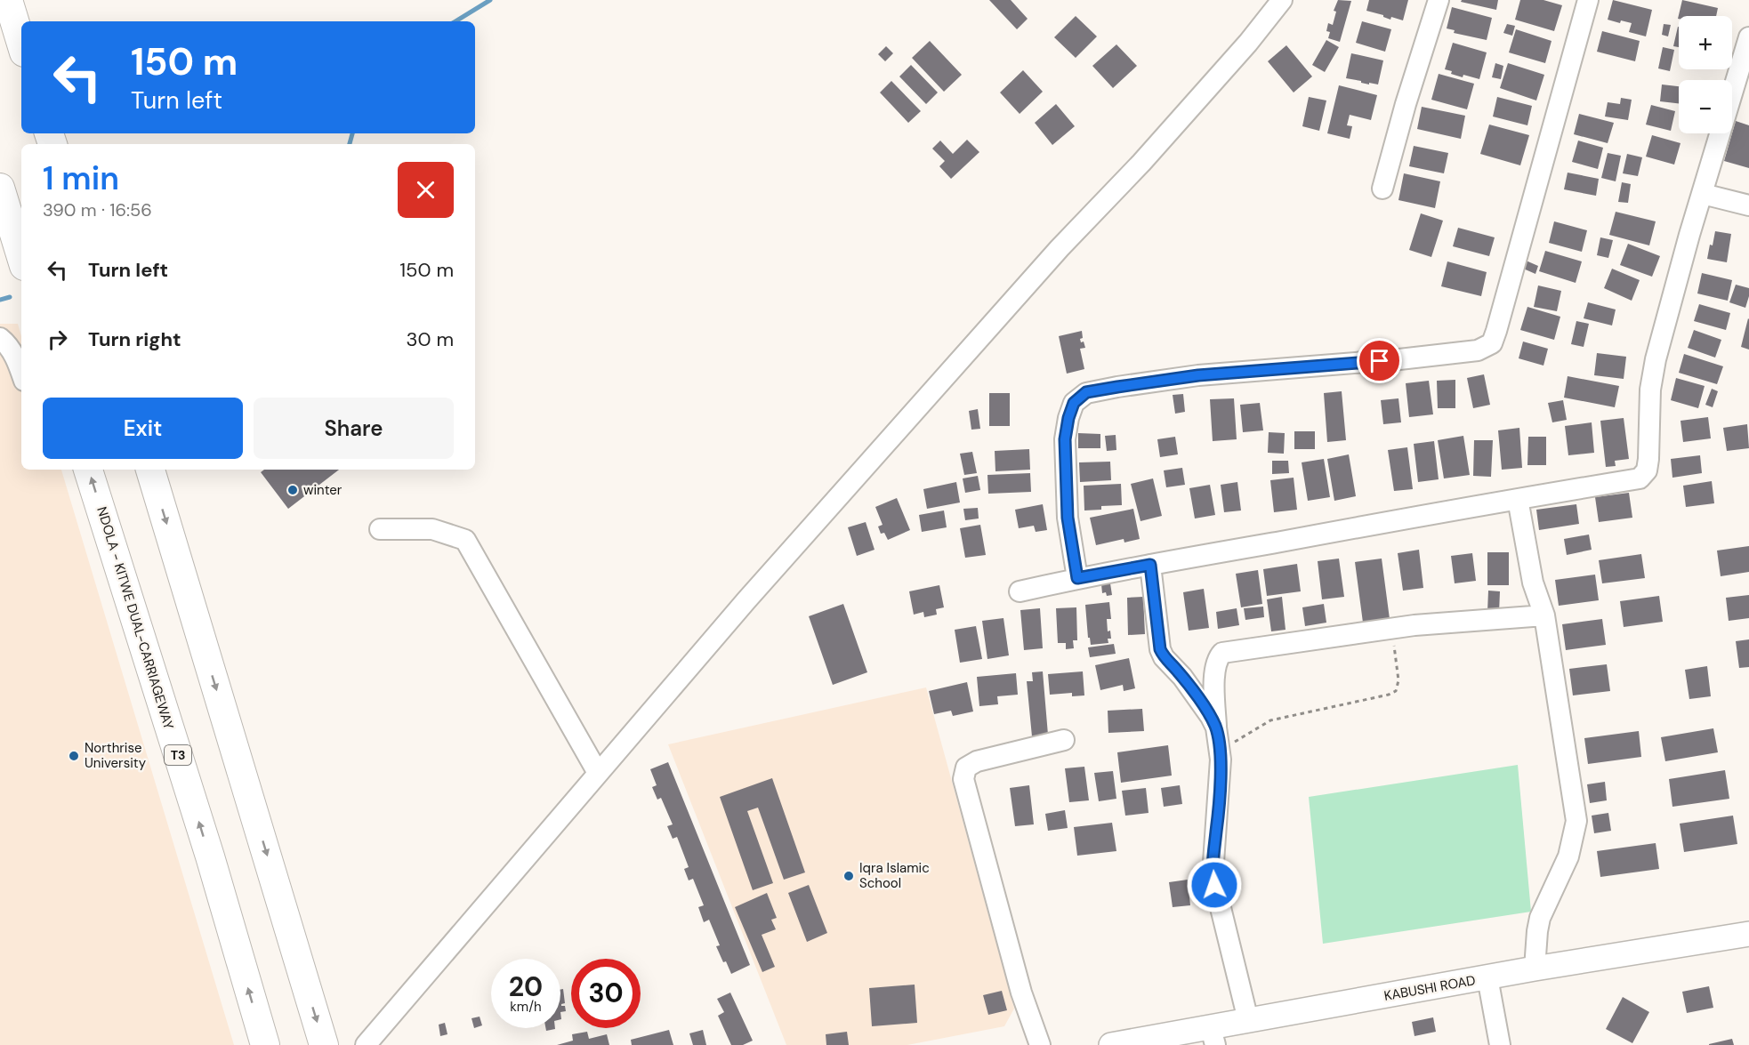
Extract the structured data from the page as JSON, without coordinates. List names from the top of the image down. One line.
{"streets":{"highway":["NDOLA - KITWE DUAL-CARRIAGEWAY","T3"],"main road":["KABUSHI ROAD"]},"places":["winter","Northrise University","Iqra Islamic School"],"page":{"map_buttons":["+","−"],"turn":["150 m","Turn left"],"heading":["1 min","390 m · 16:56"],"list":[{"name":"Turn left","value":"150 m"},{"name":"Turn right","value":"30 m"}],"buttons":["Exit","Share"],"speed":"20 km/h","limit":"30"}}
